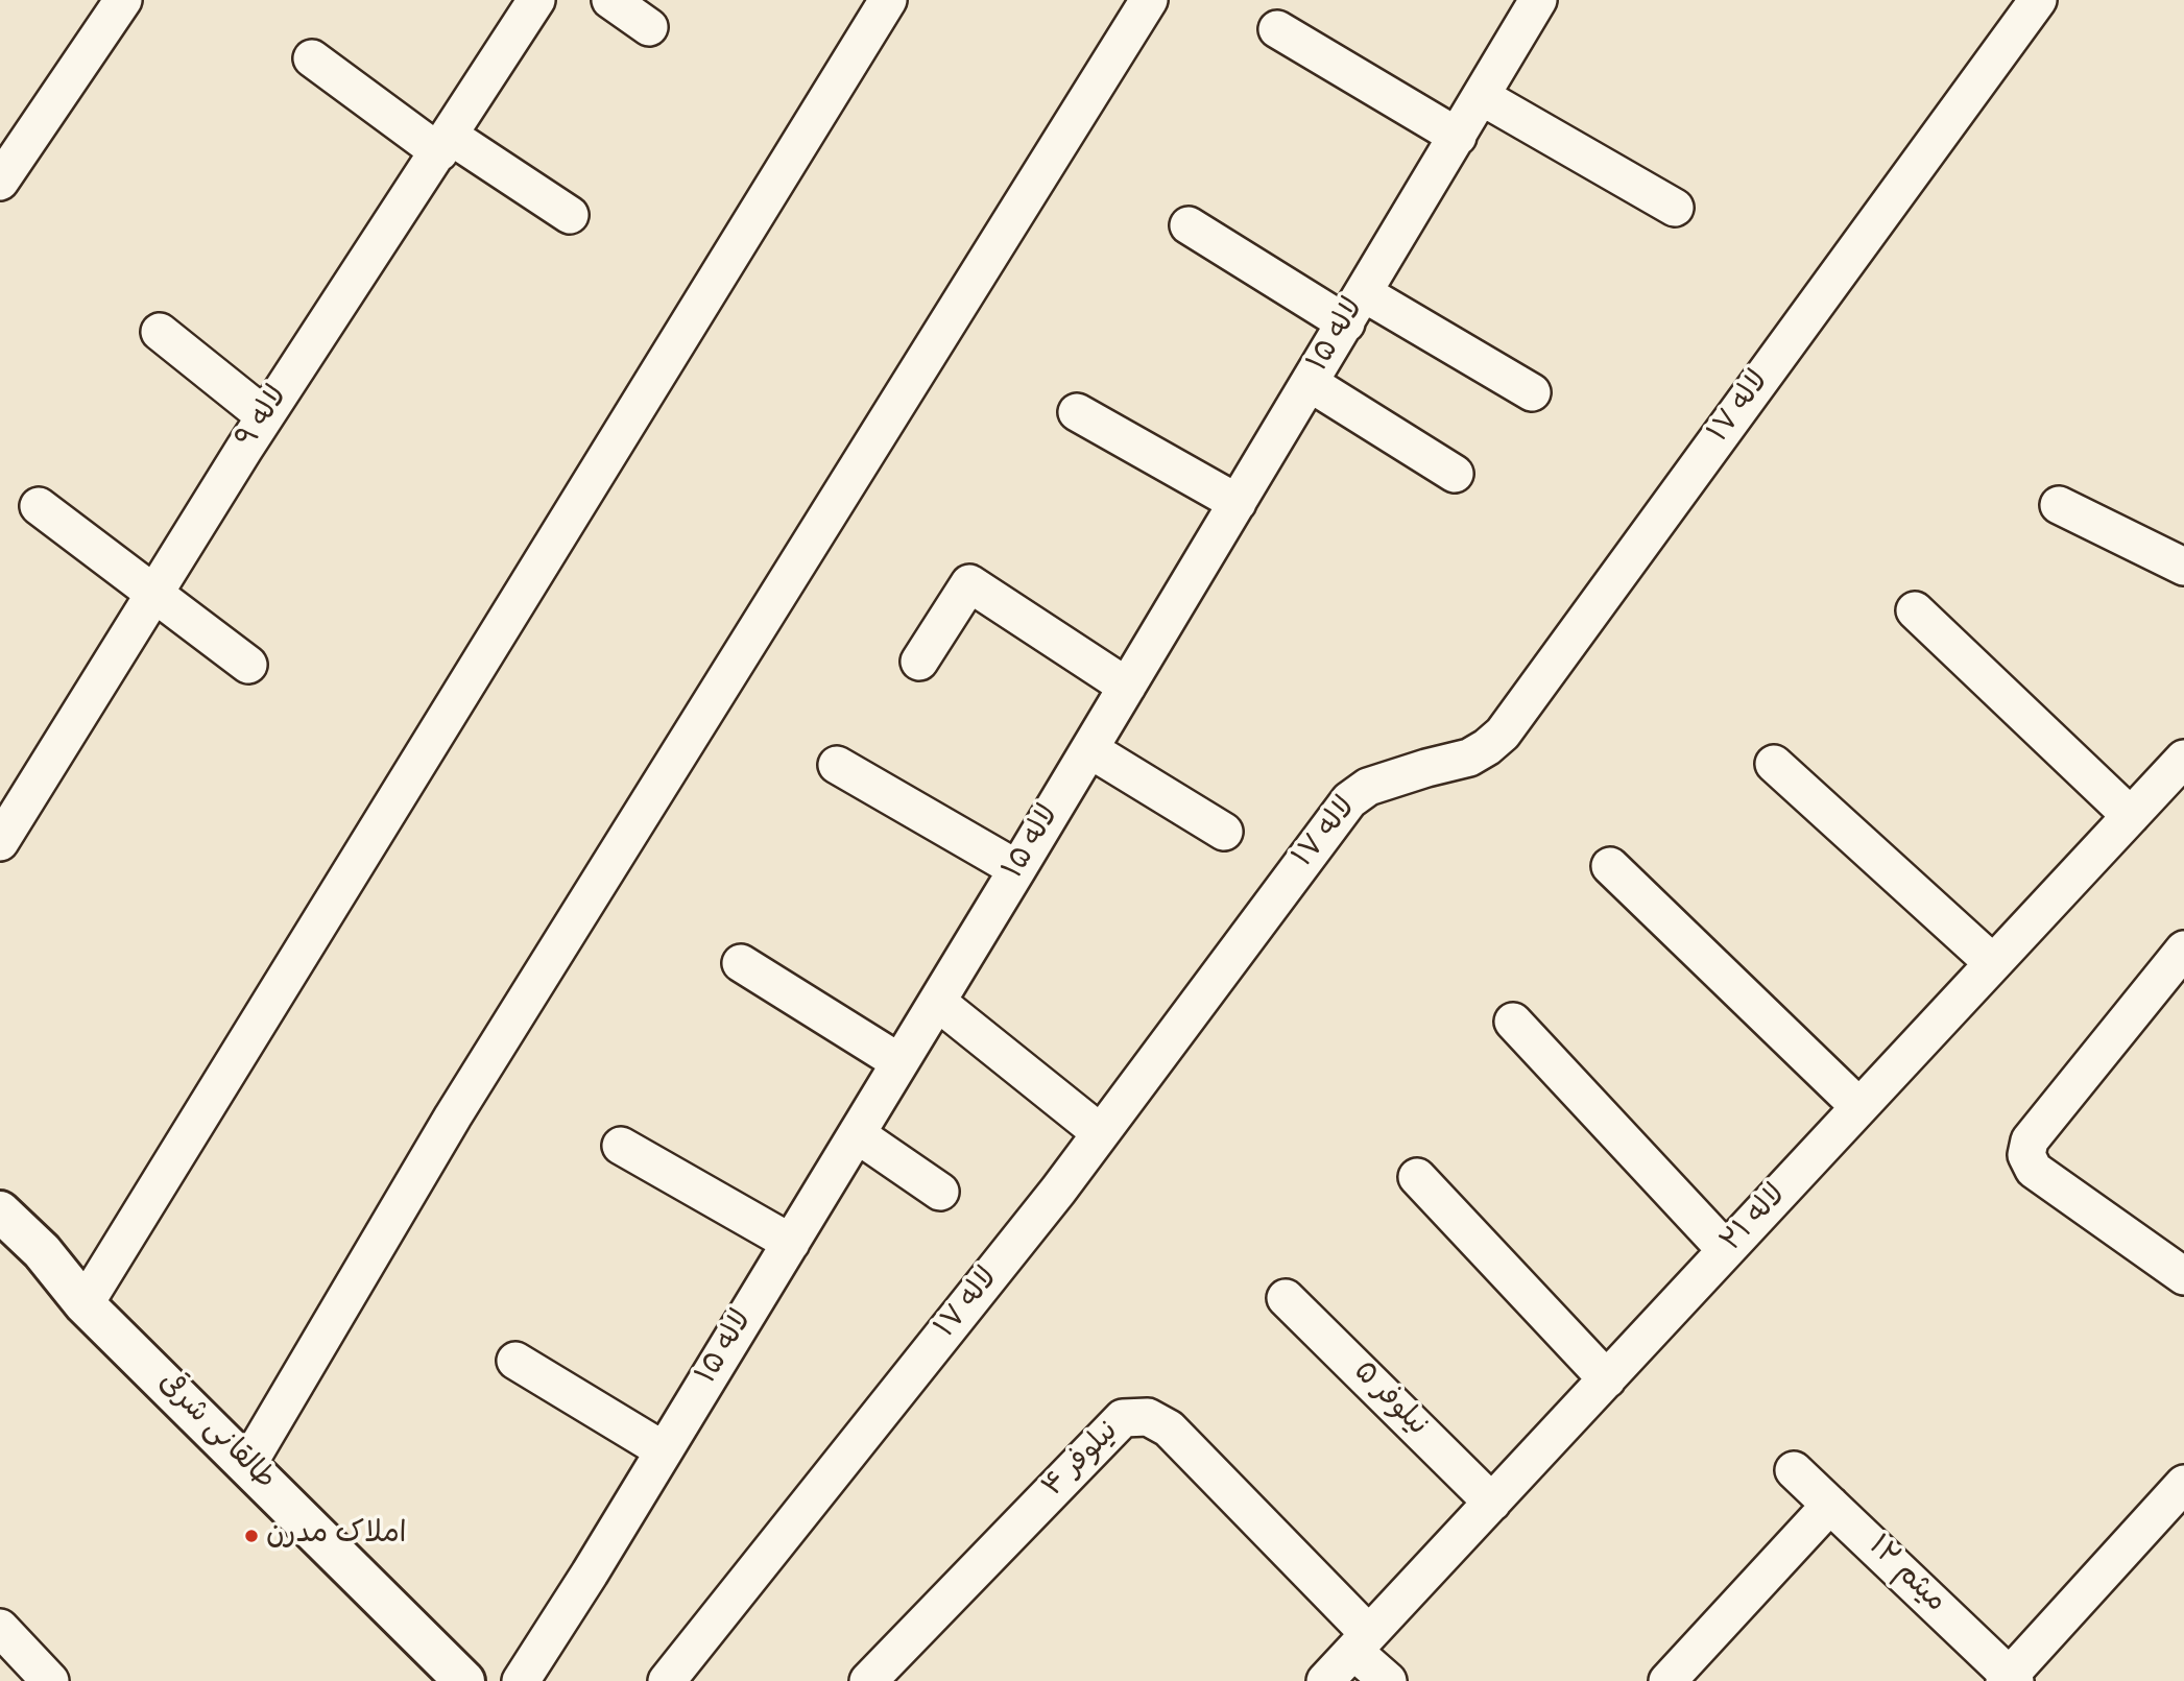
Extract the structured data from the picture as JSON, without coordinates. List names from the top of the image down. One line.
{"streets":{"street":["لاله ۱۵","لاله ۱۷","لاله ۹","لاله ۲۱","نیلوفر ۵","طالقانی شرقی","نیلوفر ۴","میثم ۱۲"]},"crossings":[["لاله ۲۱","نیلوفر ۵"],["لاله ۲۱","نیلوفر ۴"]],"places":["املاک مدرن"]}
